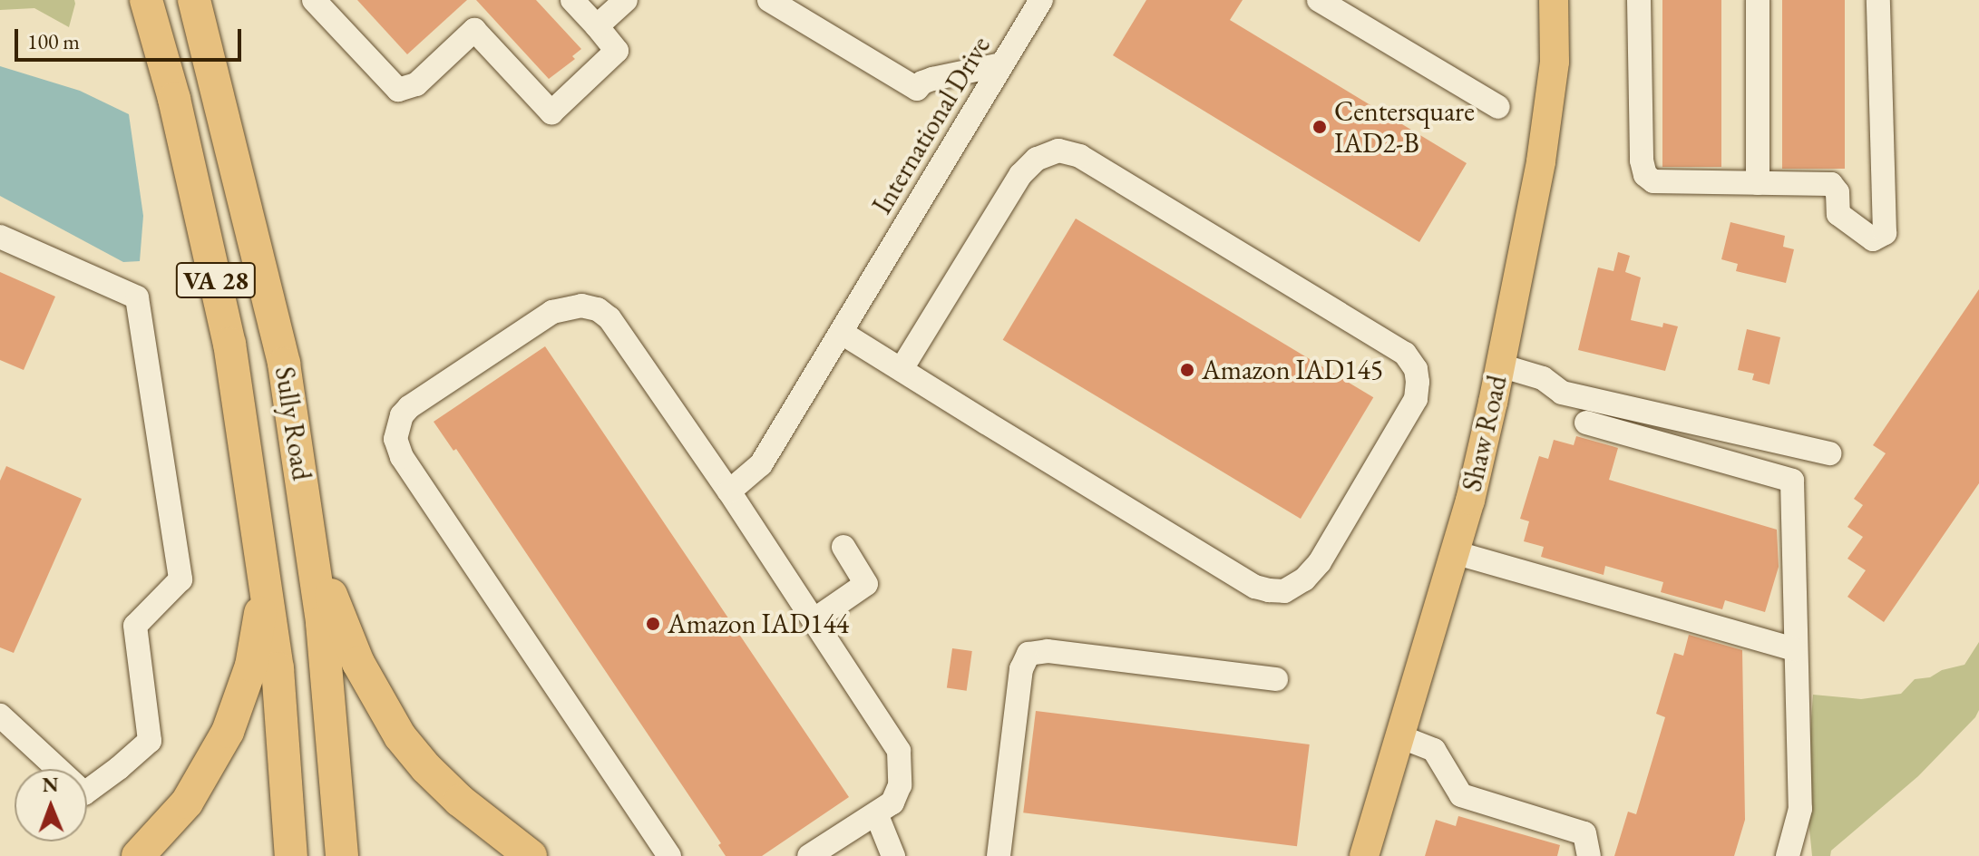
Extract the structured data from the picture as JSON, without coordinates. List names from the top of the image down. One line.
{"streets":{"highway":["VA 28","Sully Road"],"main road":["Shaw Road"],"street":["International Drive"]},"places":["Centersquare IAD2-B","Amazon IAD145","Amazon IAD144"],"scale_bar":"100 m","north":"top"}
